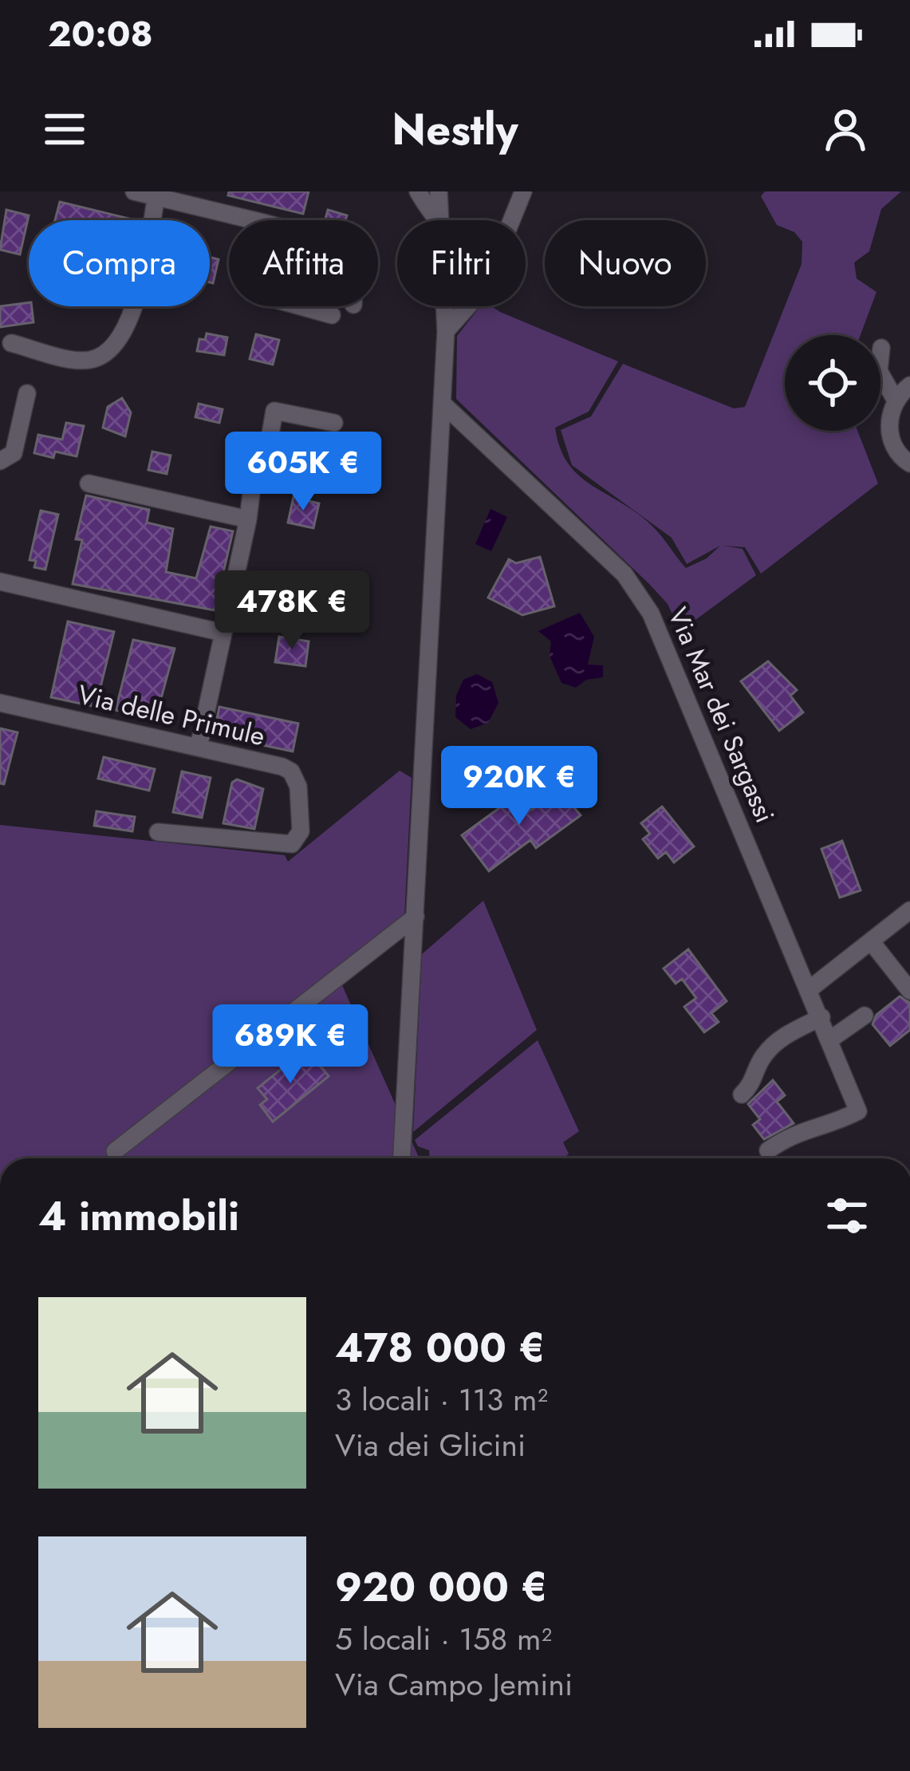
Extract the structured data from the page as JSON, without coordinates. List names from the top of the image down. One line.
{"streets":{"street":["Via delle Primule","Via Mar dei Sargassi"]},"page":{"status":"20:08","header":"Nestly","chip":["Compra","Affitta","Filtri","Nuovo"],"price":["605K €","478K €","920K €","689K €"],"heading":"4 immobili","list":[{"name":"478 000 €","note":"3 locali · 113 m² · Via dei Glicini"},{"name":"920 000 €","note":"5 locali · 158 m² · Via Campo Jemini"}]}}
